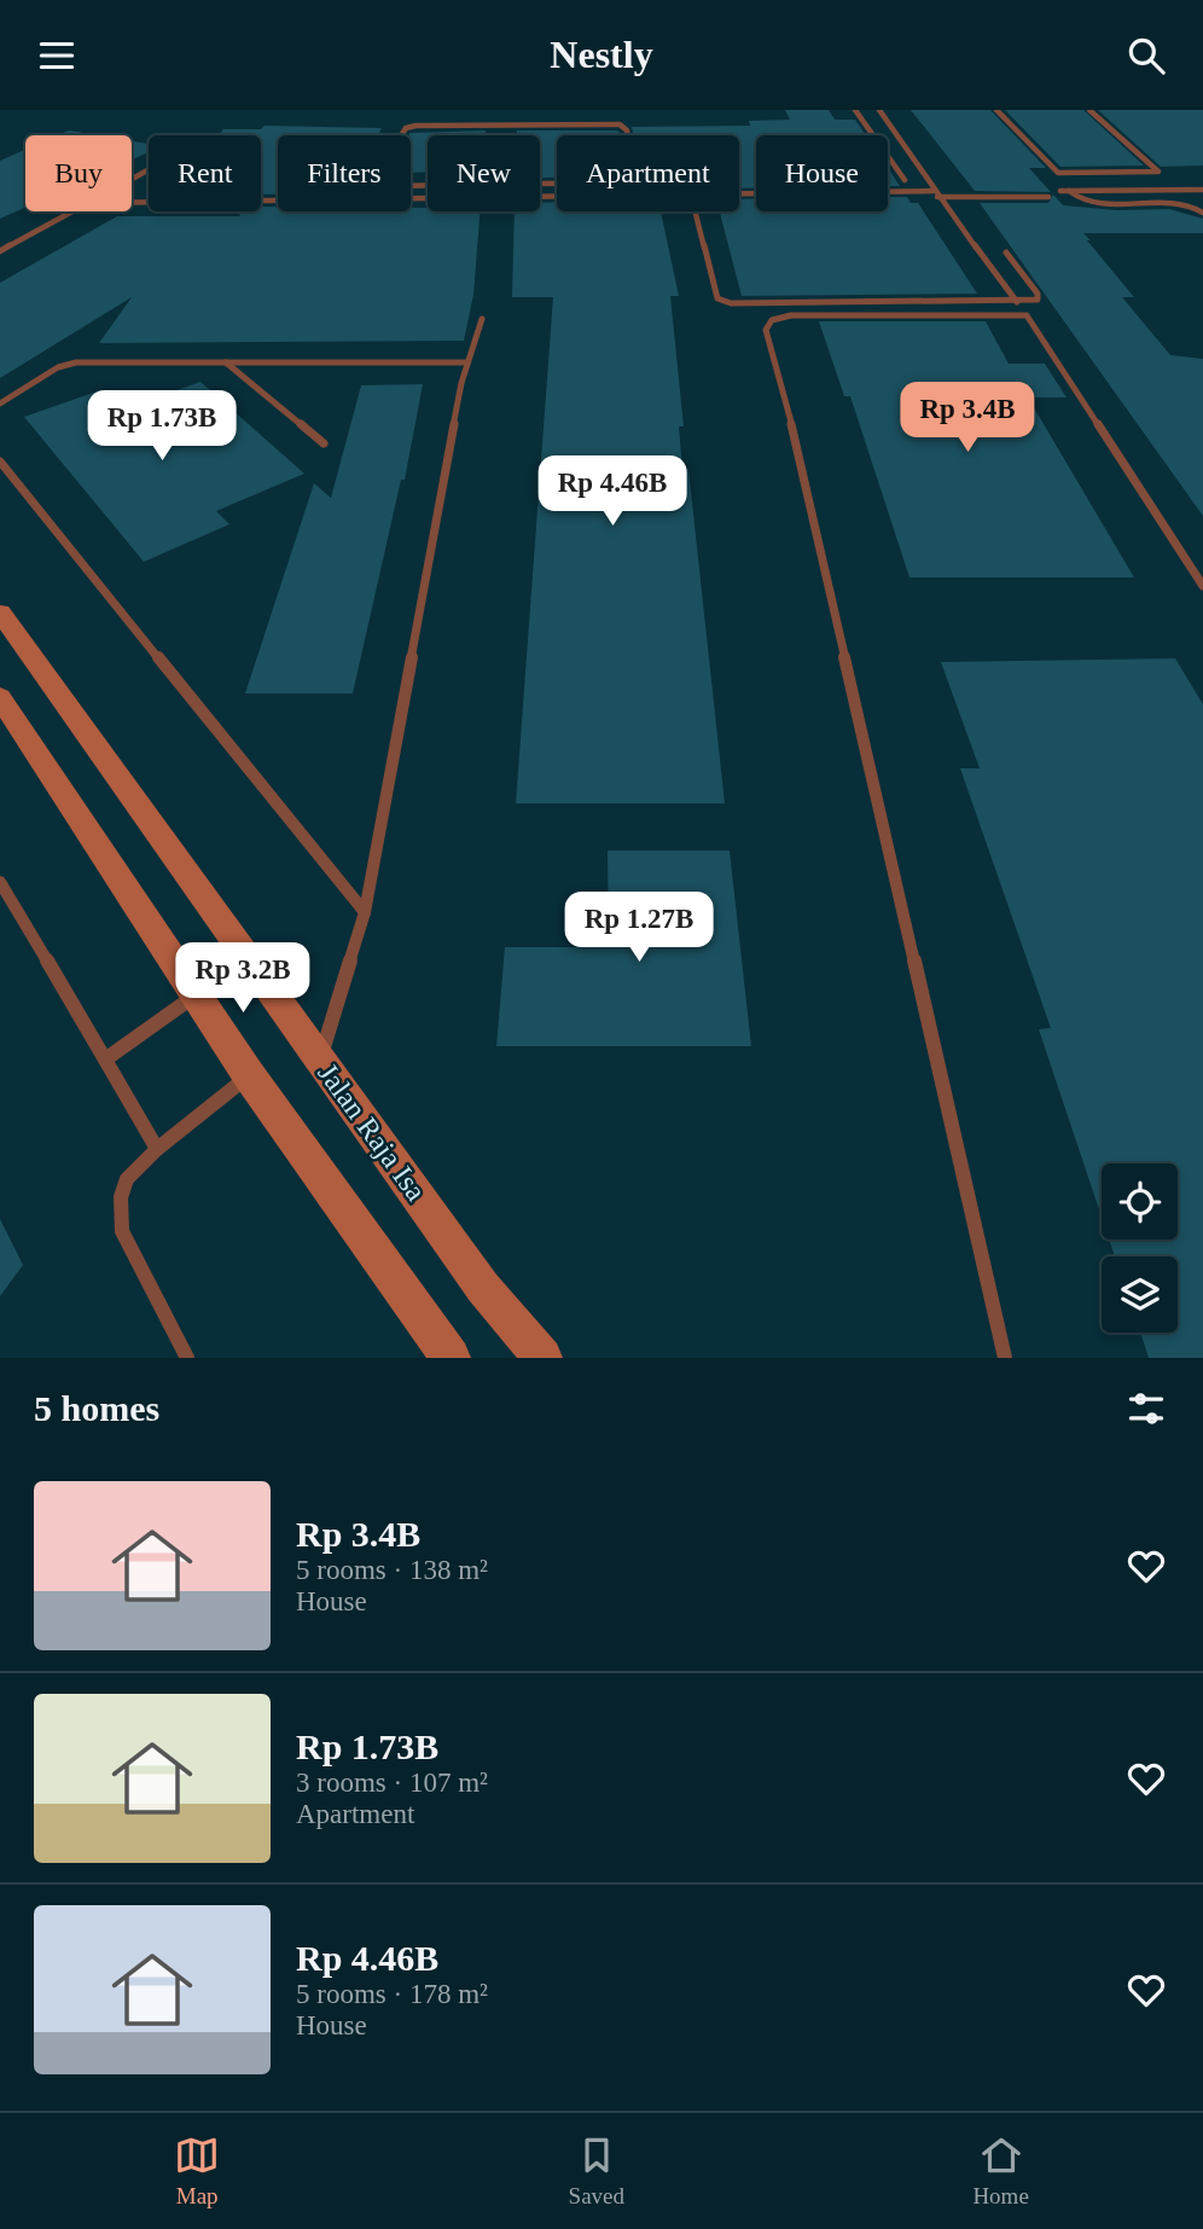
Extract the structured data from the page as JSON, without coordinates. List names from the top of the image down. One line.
{"streets":{"main road":["Jalan Raja Isa"]},"page":{"header":"Nestly","chip":["Buy","Rent","Filters","New","Apartment","House"],"price":["Rp 3.4B","Rp 1.73B","Rp 4.46B","Rp 1.27B","Rp 3.2B"],"heading":"5 homes","list":[{"name":"Rp 3.4B","note":"5 rooms · 138 m² · House"},{"name":"Rp 1.73B","note":"3 rooms · 107 m² · Apartment"},{"name":"Rp 4.46B","note":"5 rooms · 178 m² · House"}],"tabs":["Map","Saved","Home"]}}
